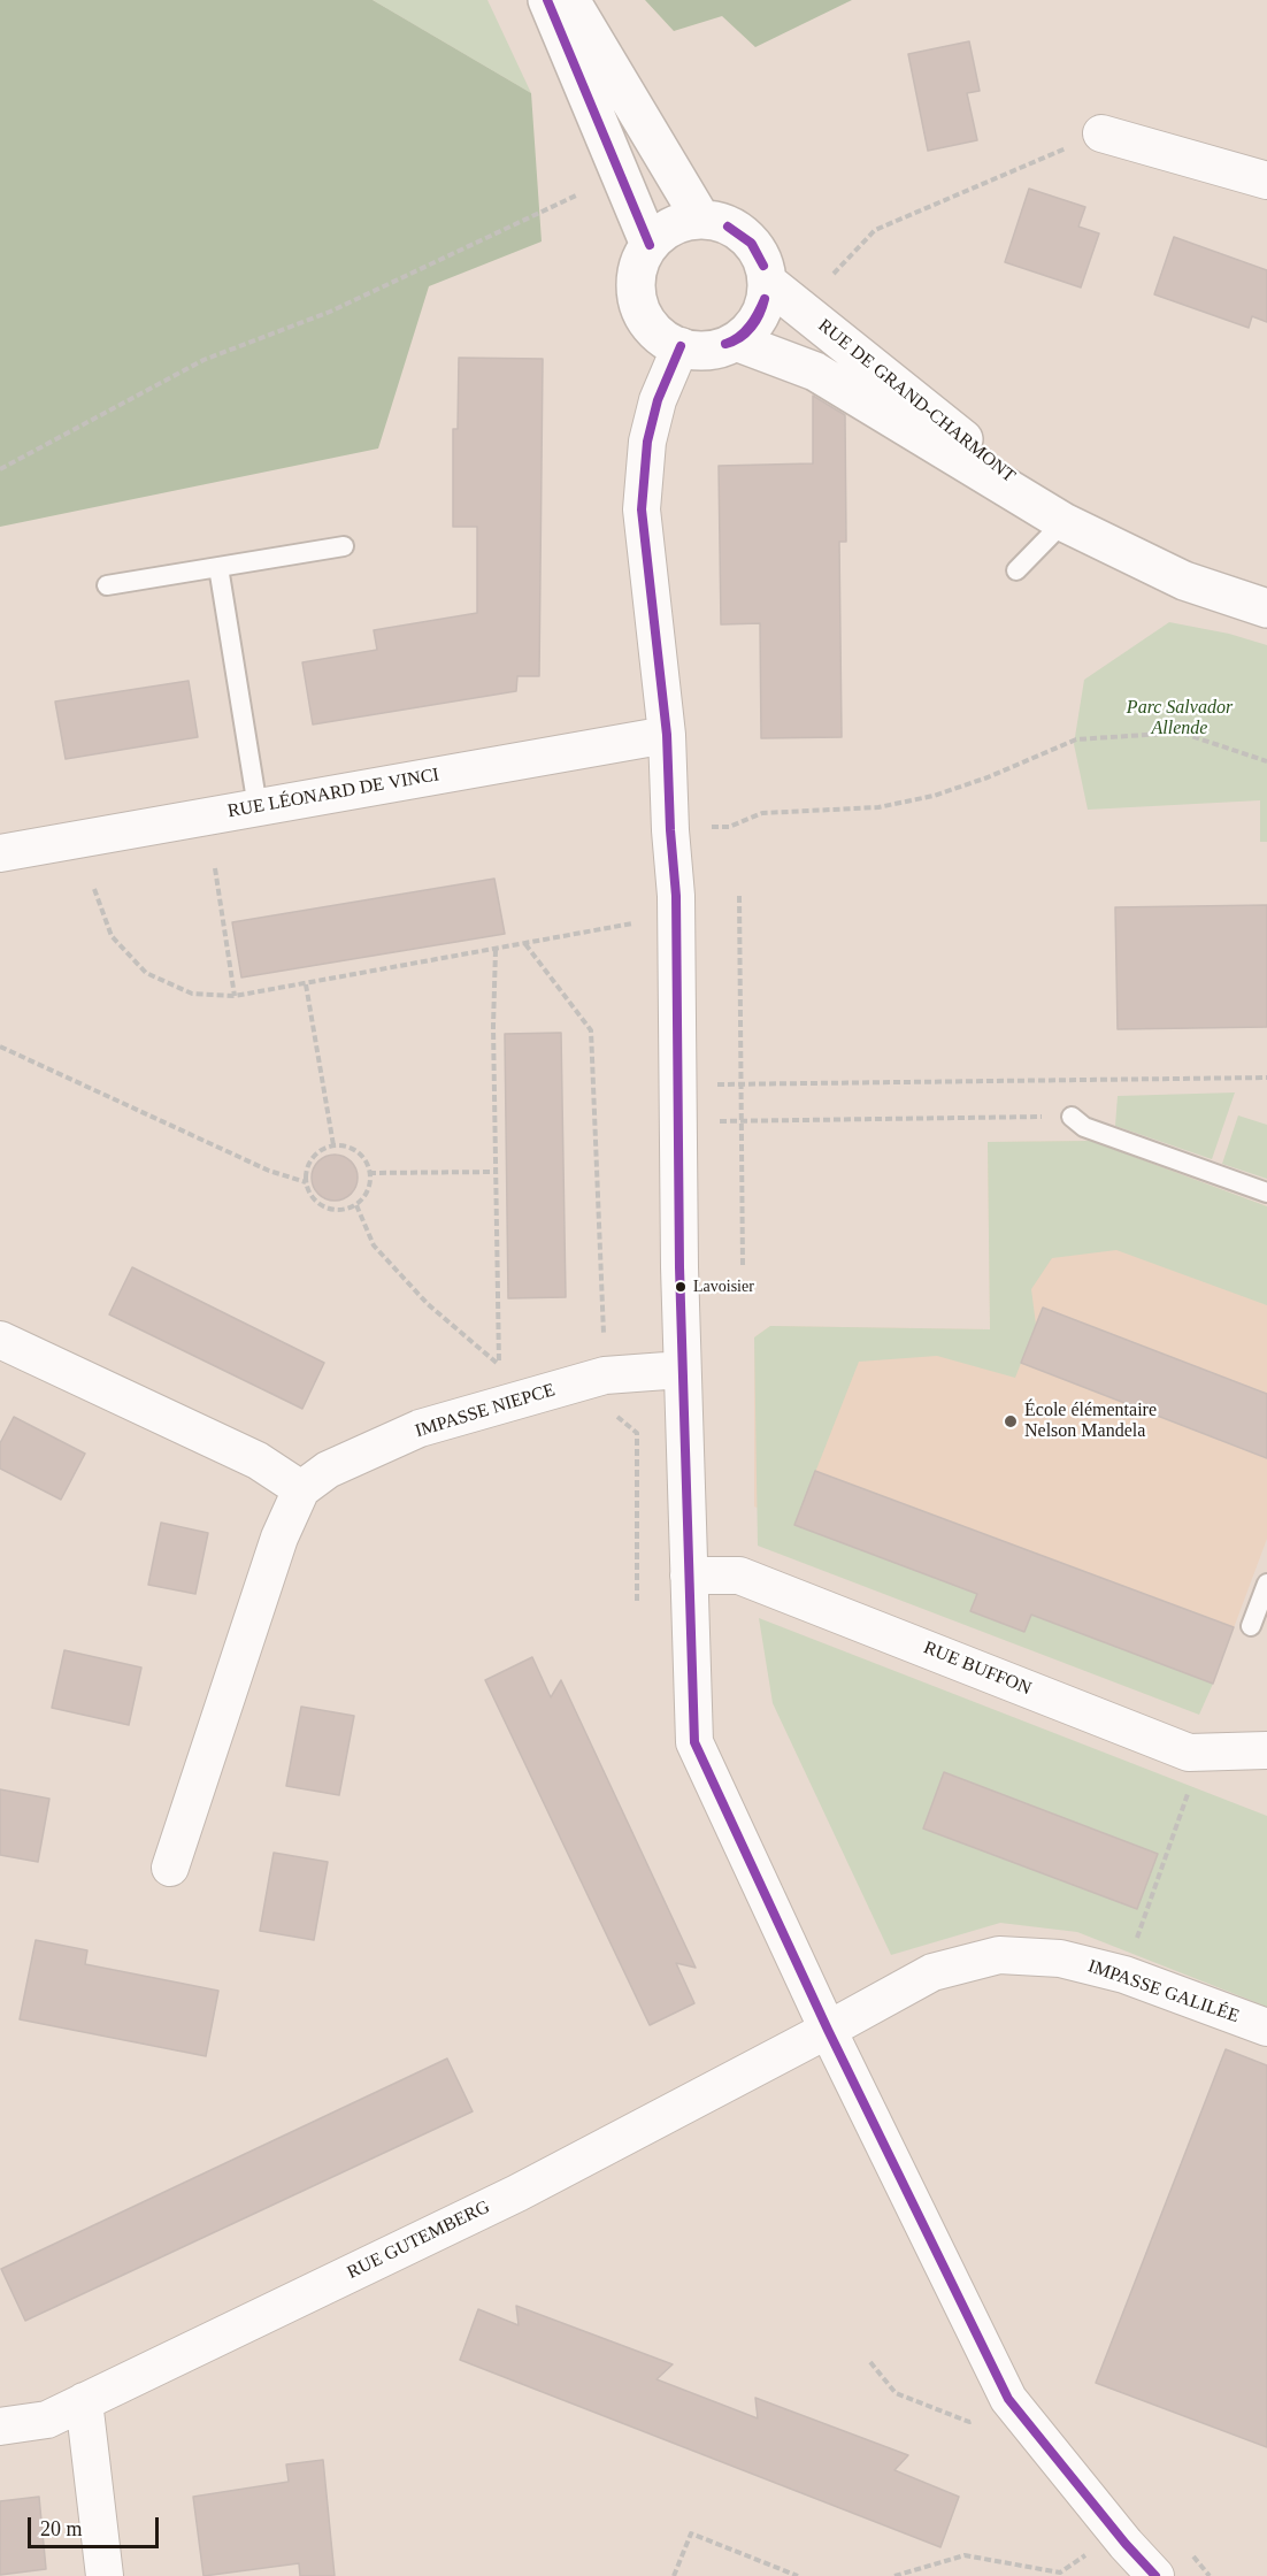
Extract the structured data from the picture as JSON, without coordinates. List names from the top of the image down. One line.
{"streets":{"street":["RUE DE GRAND-CHARMONT","RUE LÉONARD DE VINCI","IMPASSE NIEPCE","RUE BUFFON","IMPASSE GALILÉE","RUE GUTEMBERG"]},"crossings":[["IMPASSE GALILÉE","RUE GUTEMBERG"]],"parks":["Parc Salvador Allende"],"places":["Lavoisier","École élémentaire Nelson Mandela"],"scale_bar":"20 m"}
